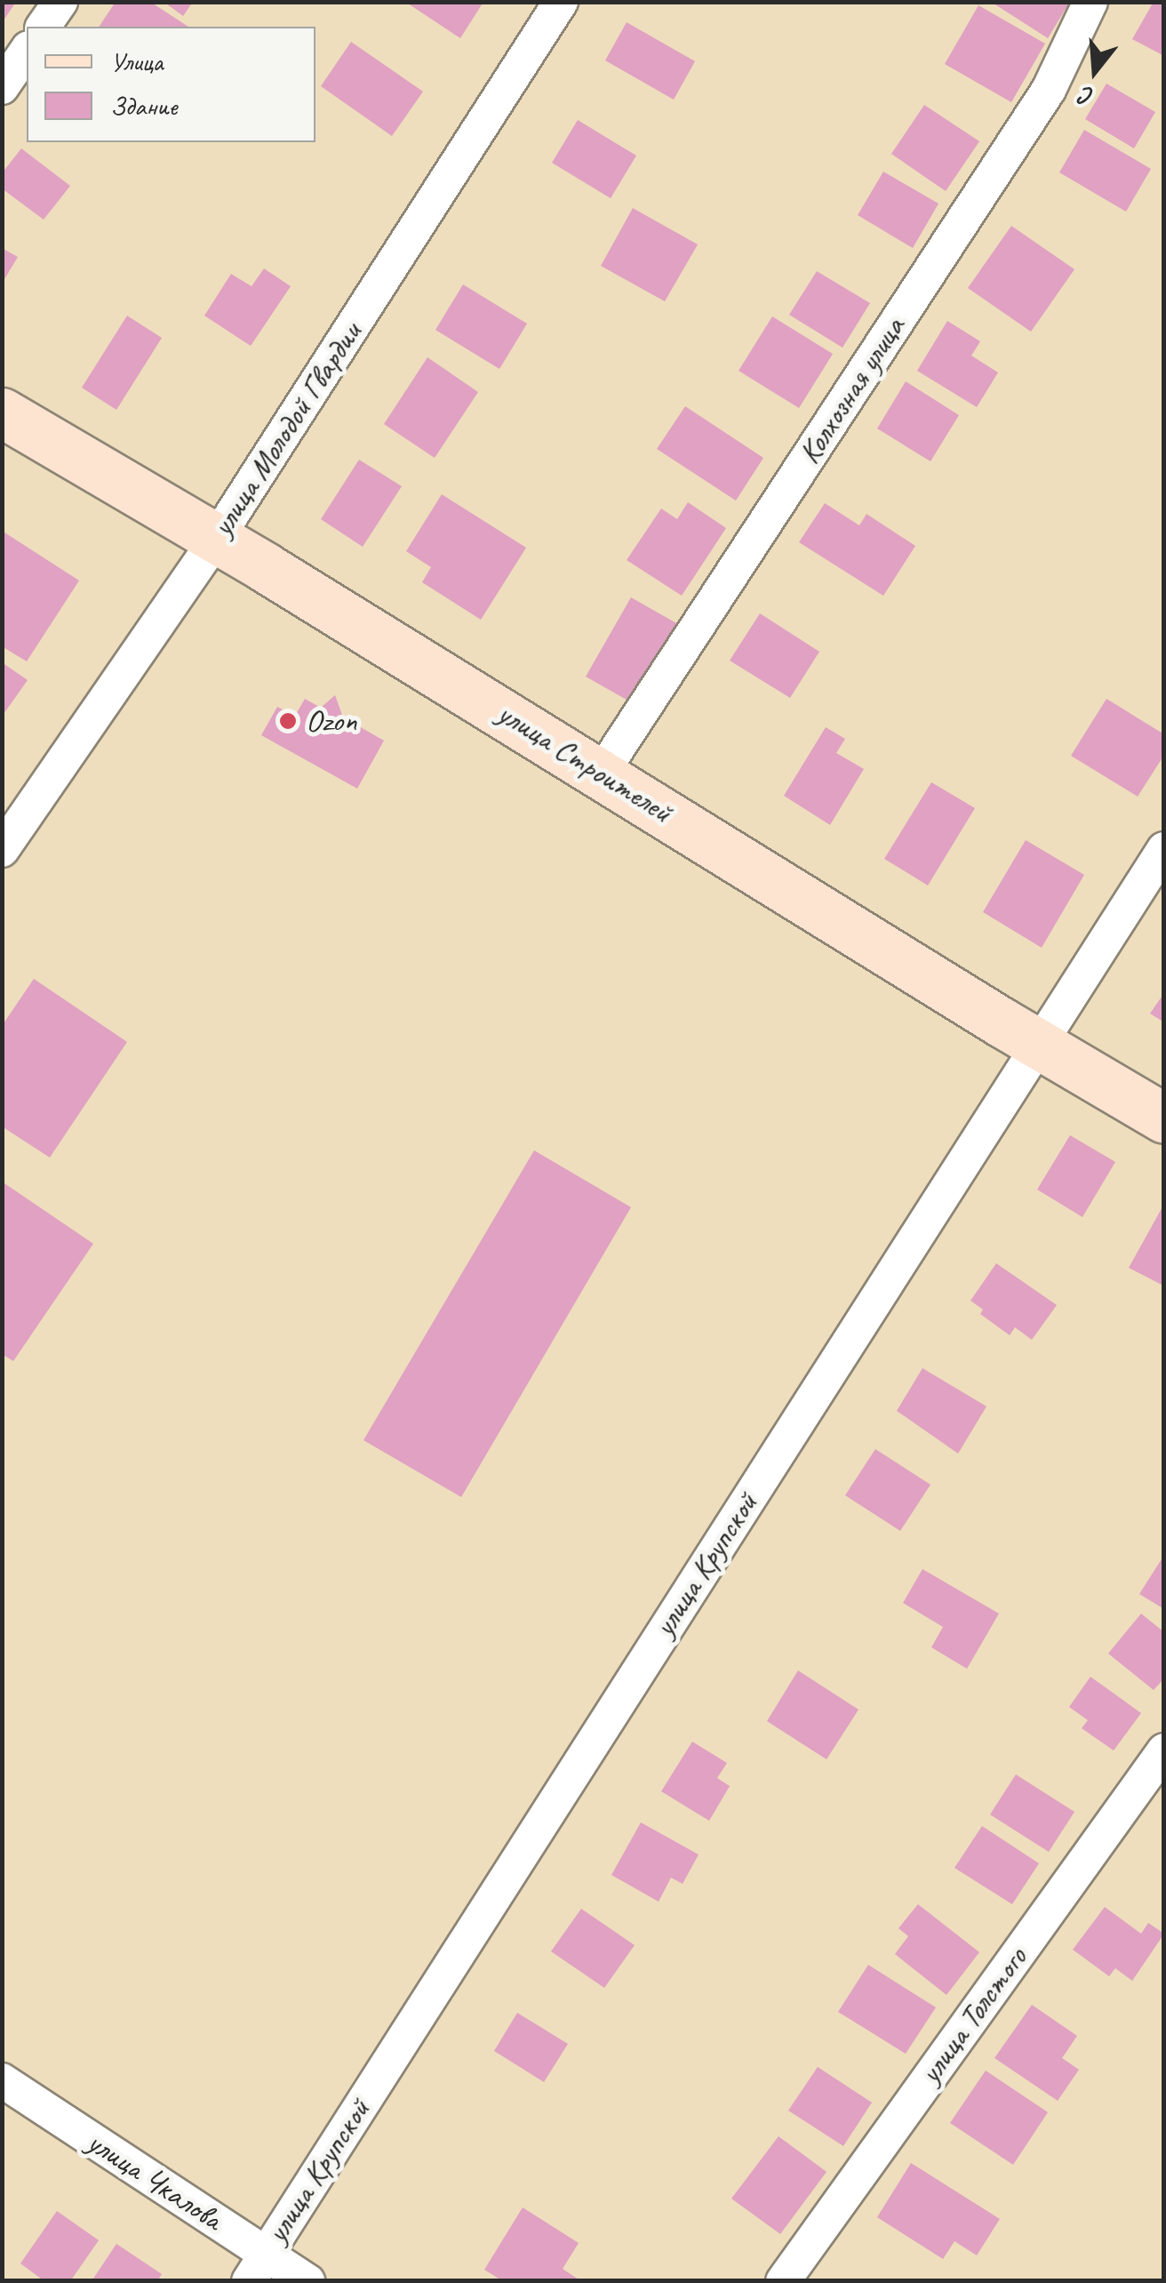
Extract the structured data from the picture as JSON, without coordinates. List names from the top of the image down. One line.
{"streets":{"street":["Колхозная улица","улица Молодой Гвардии","улица Строителей","улица Крупской","улица Толстого","улица Чкалова"]},"crossings":[["Колхозная улица","улица Строителей"],["улица Молодой Гвардии","улица Строителей"],["улица Строителей","улица Крупской"],["улица Крупской","улица Чкалова"]],"places":["Ozon"],"legend":["Улица","Здание"],"north":"bottom"}
